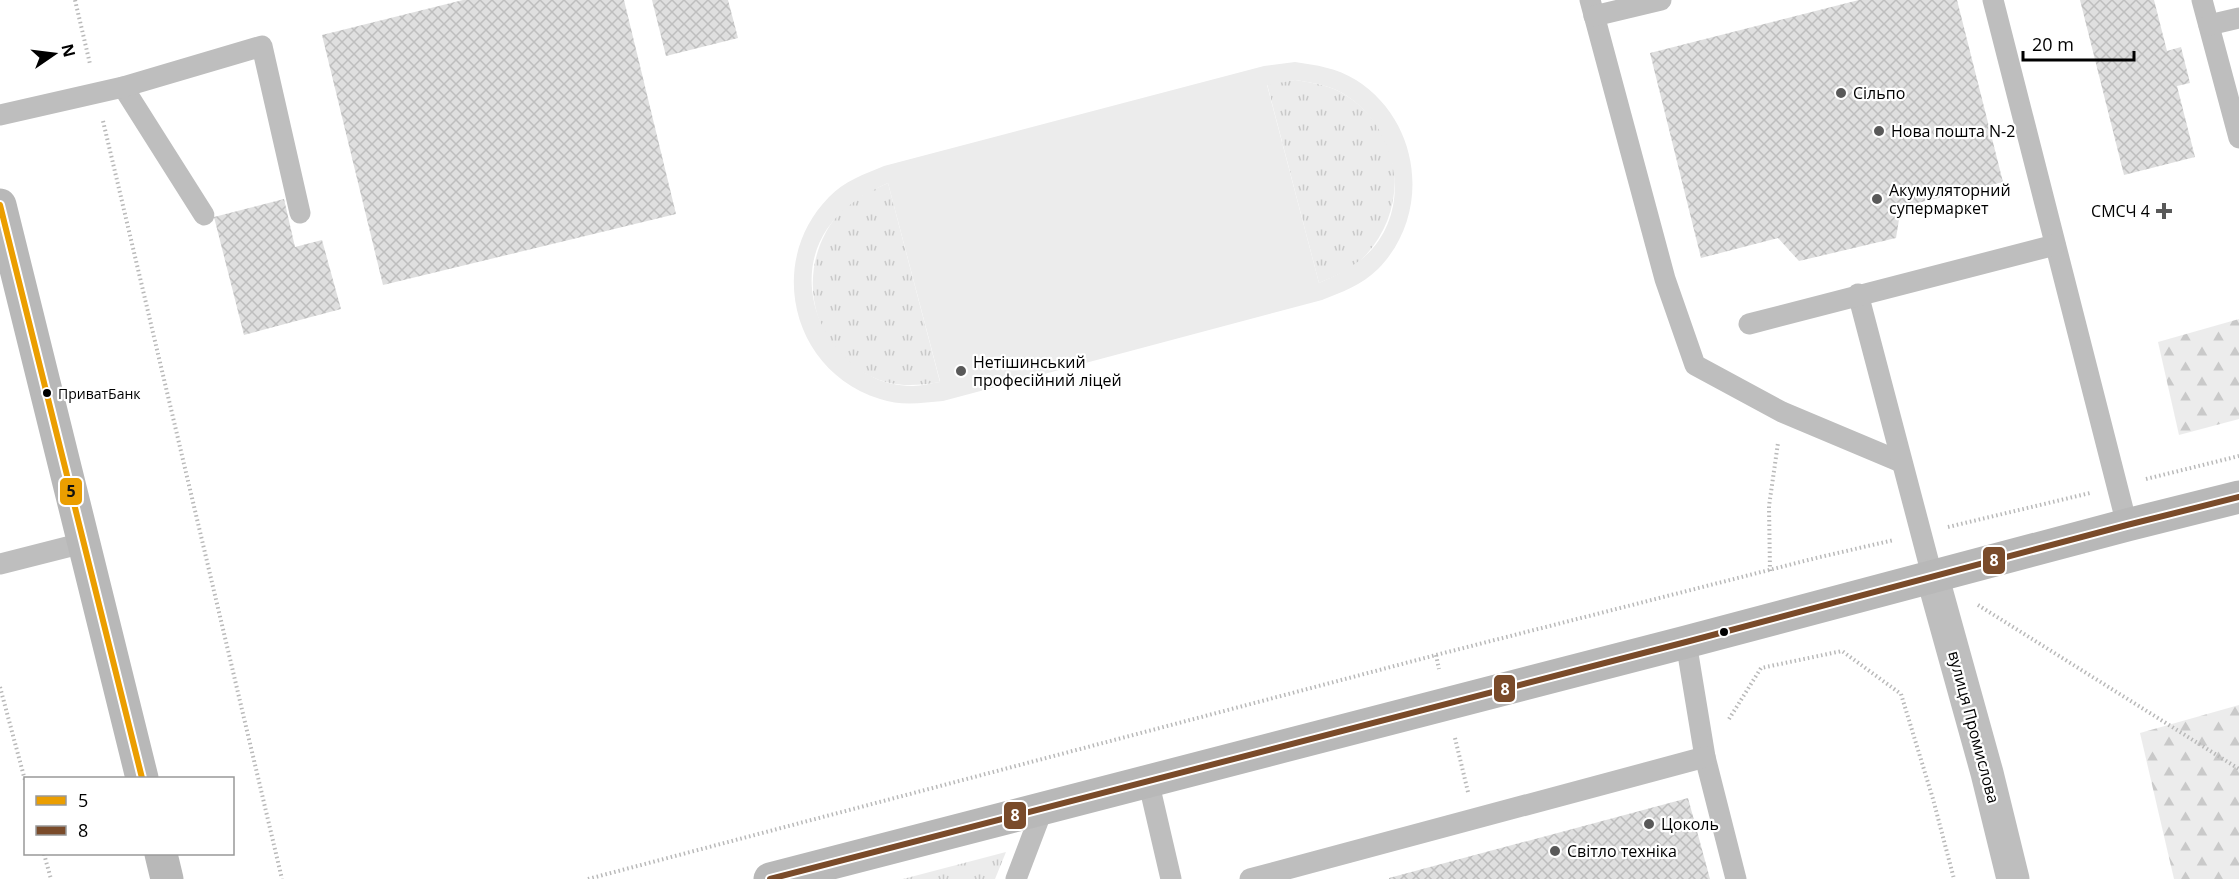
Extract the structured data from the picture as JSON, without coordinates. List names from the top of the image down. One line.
{"streets":{"street":["вулиця Промислова"]},"places":{"other":["Сільпо","Нова пошта N-2","Акумуляторний супермаркет","Нетішинський професійний ліцей","ПриватБанк","Цоколь","Світло техніка"],"health":["СМСЧ 4"]},"lines":["transit line 5","transit line 8"],"legend":["5","8"],"scale_bar":"20 m","north":"right"}
